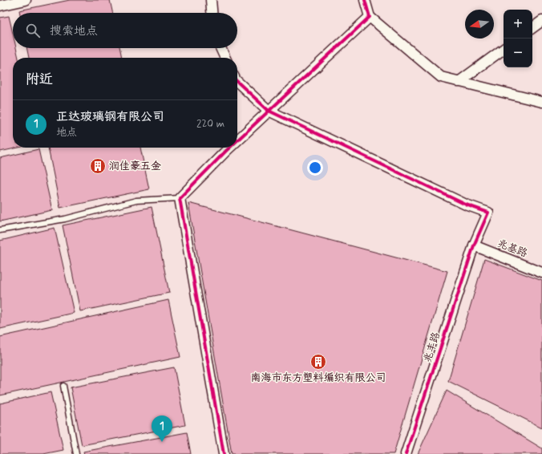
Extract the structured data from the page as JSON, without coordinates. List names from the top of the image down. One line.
{"streets":{"street":["兆基路","兆丰路"]},"crossings":[["兆基路","兆丰路"]],"places":{"building":["润佳豪五金","南海市东方塑料编织有限公司"]},"north":"left","page":{"map_buttons":["+","−"],"search":"搜索地点","heading":"附近","list":[{"mark":"1","name":"正达玻璃钢有限公司","note":"地点","value":"220 m"}],"pins":"1"}}
